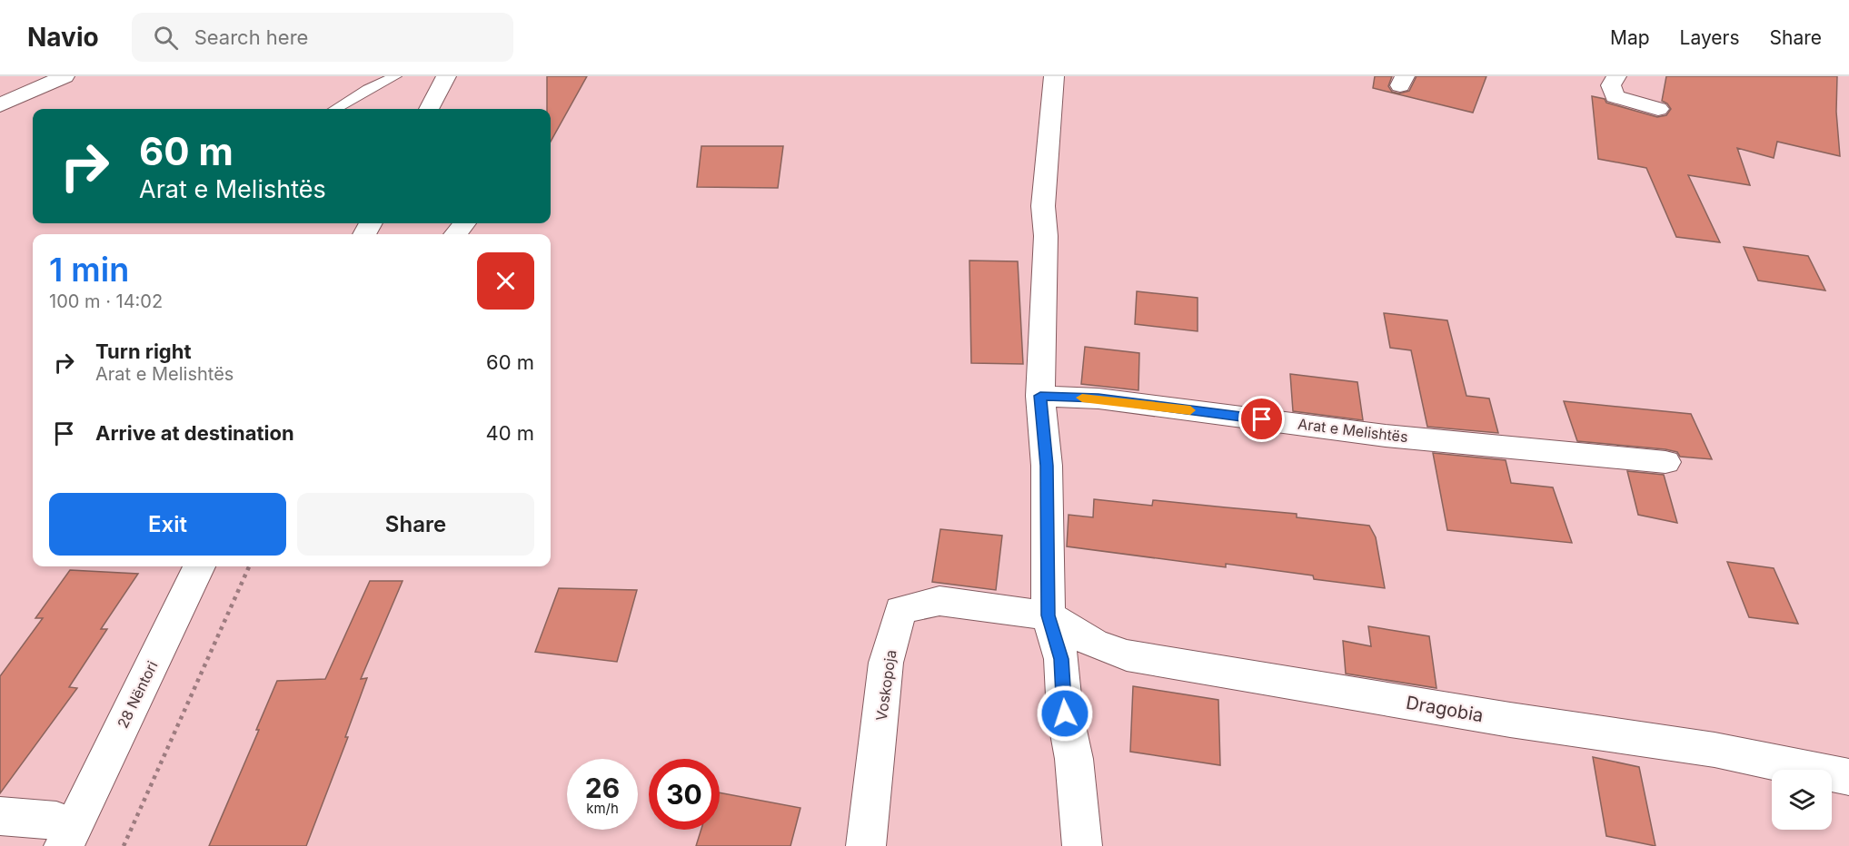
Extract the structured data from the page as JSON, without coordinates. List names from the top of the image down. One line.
{"streets":{"street":["Arat e Melishtës","Voskopoja","28 Nëntori","Dragobia"]},"crossings":[["Voskopoja","Dragobia"]],"page":{"header":"Navio","search":"Search here","nav":["Map","Layers","Share"],"turn":["60 m","Arat e Melishtës"],"heading":["1 min","100 m · 14:02"],"list":[{"name":"Turn right","note":"Arat e Melishtës","value":"60 m"},{"name":"Arrive at destination","value":"40 m"}],"buttons":["Exit","Share"],"speed":"26 km/h","limit":"30"}}
